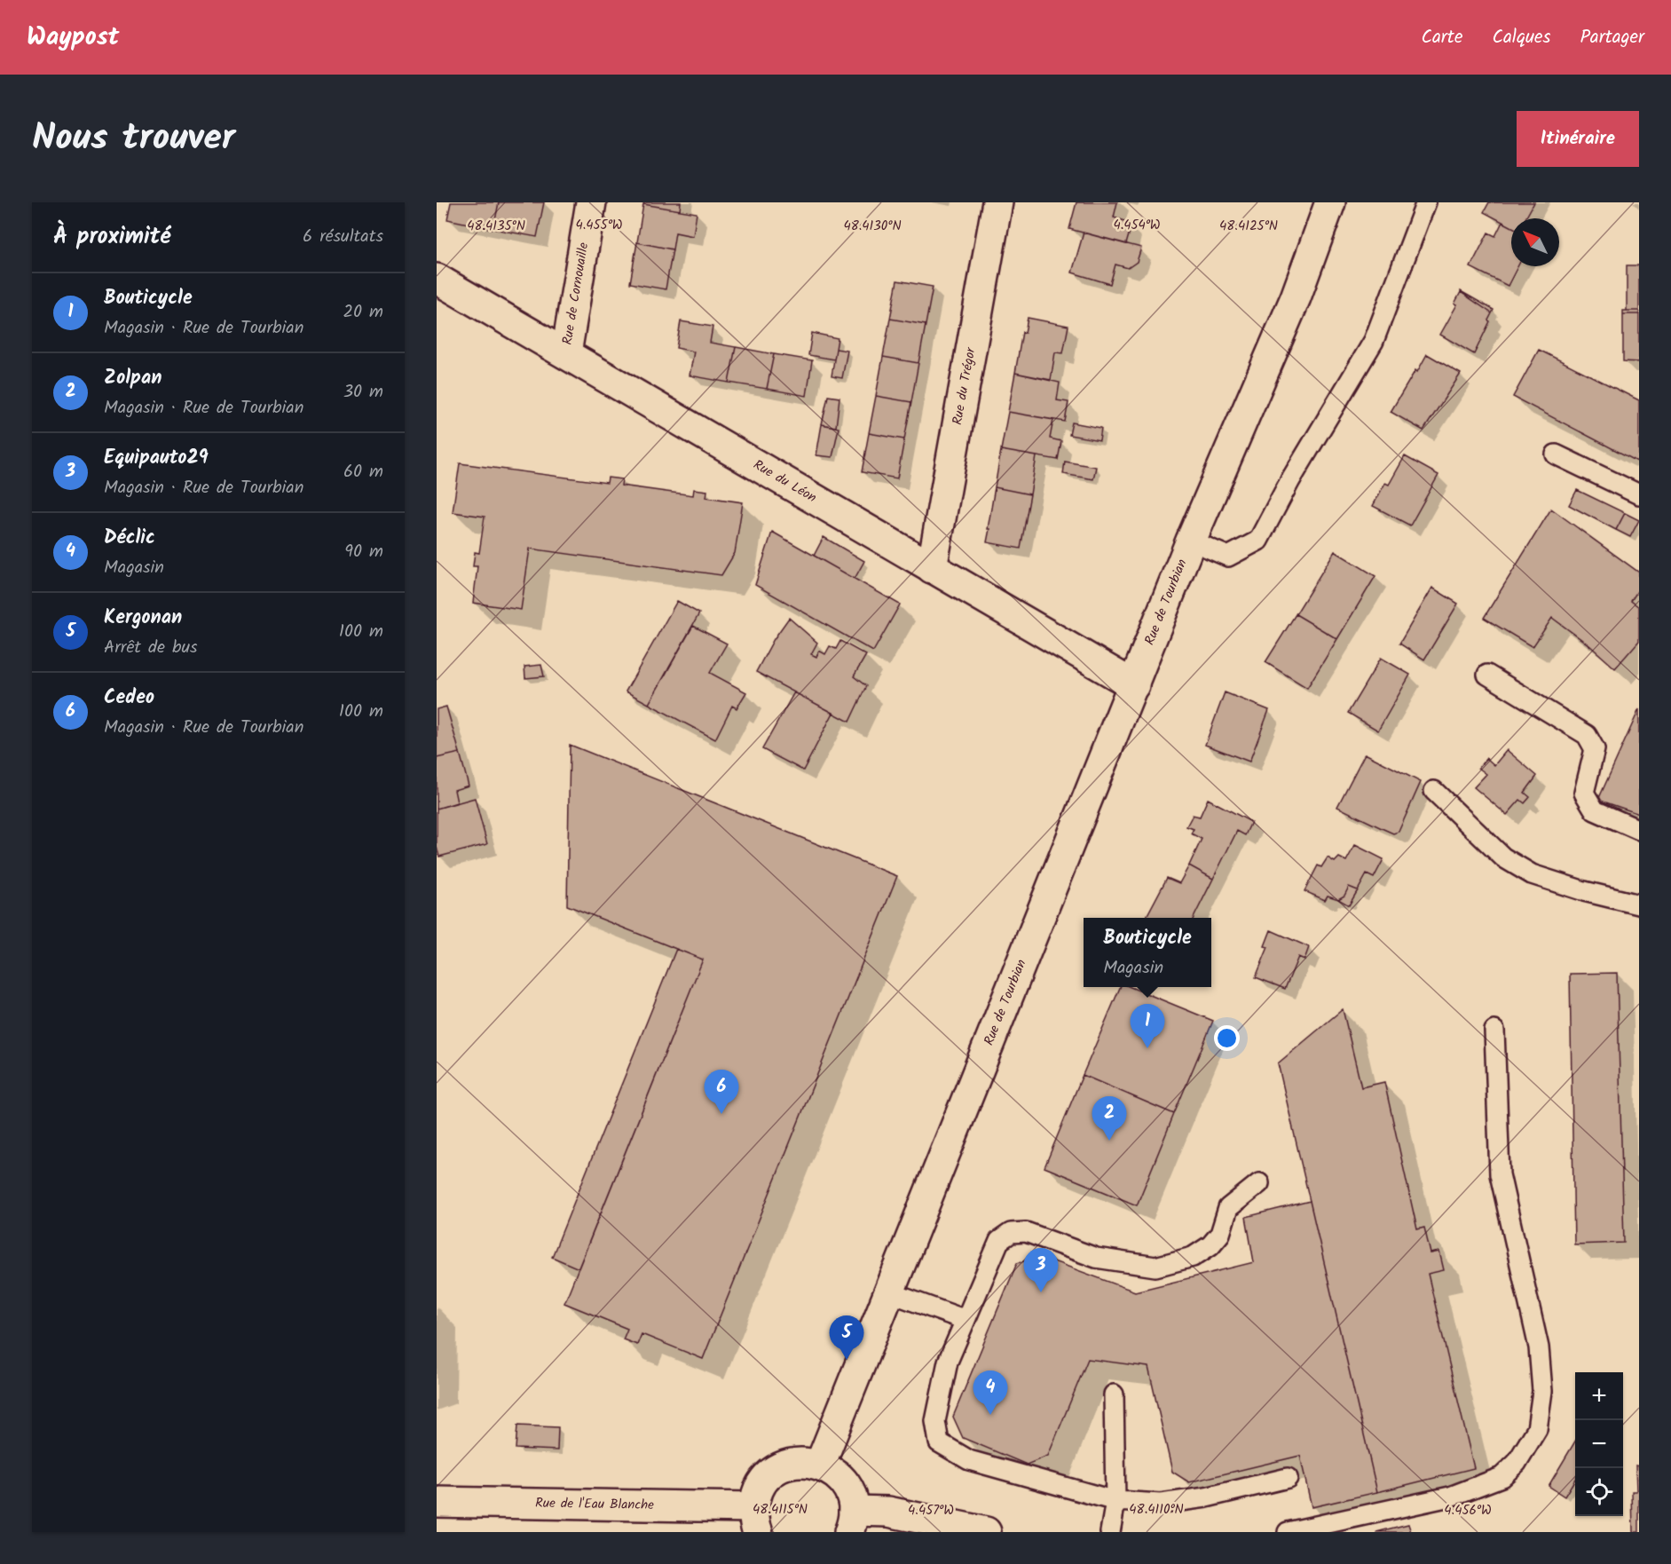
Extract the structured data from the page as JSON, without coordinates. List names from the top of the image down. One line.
{"streets":{"street":["Rue de Cornouaille","Rue du Trégor","Rue du Léon","Rue de Tourbian","Rue de l'Eau Blanche"]},"crossings":[["Rue de Cornouaille","Rue du Léon"],["Rue du Trégor","Rue du Léon"],["Rue du Léon","Rue de Tourbian"]],"north":"top left","page":{"header":"Waypost","nav":["Carte","Calques","Partager"],"title":"Nous trouver","buttons":"Itinéraire","heading":["À proximité","6 résultats"],"list":[{"mark":"1","name":"Bouticycle","note":"Magasin · Rue de Tourbian","value":"20 m"},{"mark":"2","name":"Zolpan","note":"Magasin · Rue de Tourbian","value":"30 m"},{"mark":"3","name":"Equipauto29","note":"Magasin · Rue de Tourbian","value":"60 m"},{"mark":"4","name":"Déclic","note":"Magasin","value":"90 m"},{"mark":"5","name":"Kergonan","note":"Arrêt de bus","value":"100 m"},{"mark":"6","name":"Cedeo","note":"Magasin · Rue de Tourbian","value":"100 m"}],"popup":["Bouticycle","Magasin"],"pins":["1","6","2","3","5","4"],"map_buttons":["+","−"]},"coordinates":["4.455°W","4.454°W","48.4135°N","48.4130°N","48.4125°N","48.4115°N","48.4110°N","4.457°W","4.456°W"]}
